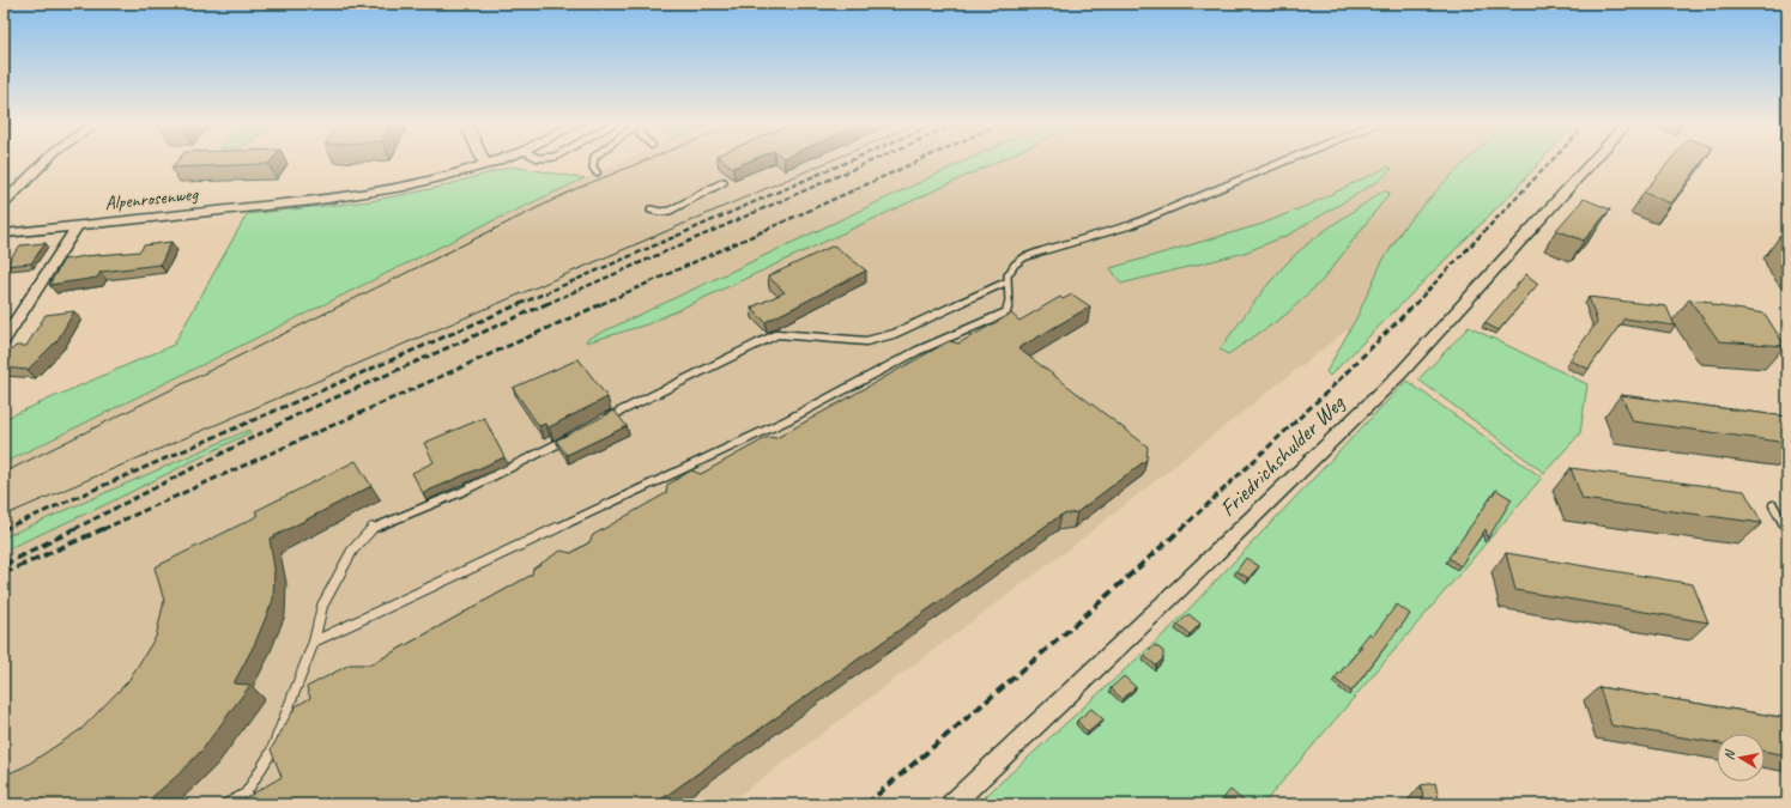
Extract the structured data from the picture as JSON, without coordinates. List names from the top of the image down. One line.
{"streets":{"street":["Alpenrosenweg","Friedrichshulder Weg"]},"north":"left"}
